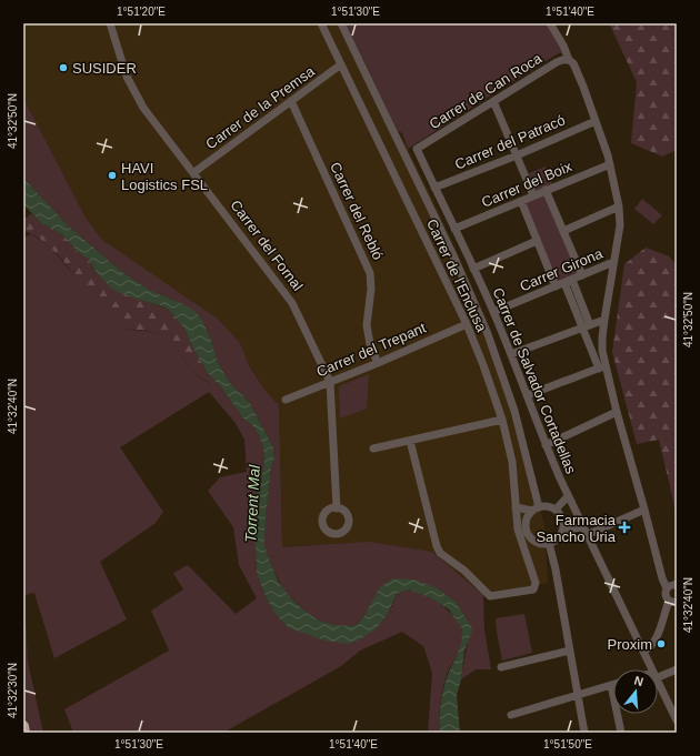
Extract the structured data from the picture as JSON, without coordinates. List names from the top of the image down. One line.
{"streets":{"street":["Carrer de Can Roca","Carrer de la Premsa","Carrer del Patracó","Carrer del Boix","Carrer del Rebló","Carrer del Fornal","Carrer Girona","Carrer de l'Enclusa","Carrer del Trepant","Carrer de Salvador Cortadellas"]},"crossings":[["Carrer de Can Roca","Carrer de Salvador Cortadellas"],["Carrer de la Premsa","Carrer del Rebló"],["Carrer de la Premsa","Carrer del Fornal"],["Carrer de la Premsa","Carrer de l'Enclusa"],["Carrer del Patracó","Carrer de Salvador Cortadellas"],["Carrer del Boix","Carrer de Salvador Cortadellas"],["Carrer del Rebló","Carrer del Trepant"],["Carrer del Fornal","Carrer del Trepant"],["Carrer Girona","Carrer de Salvador Cortadellas"],["Carrer de l'Enclusa","Carrer del Trepant"]],"water":["Torrent Mal"],"places":{"other":["SUSIDER","HAVI Logistics FSL","Proxim"],"health":["Farmacia Sancho Uria"]},"north":"top","coordinates":["1°51'20\"E","1°51'30\"E","1°51'40\"E","41°32'50\"N","41°32'40\"N","41°32'30\"N","1°51'50\"E"]}
